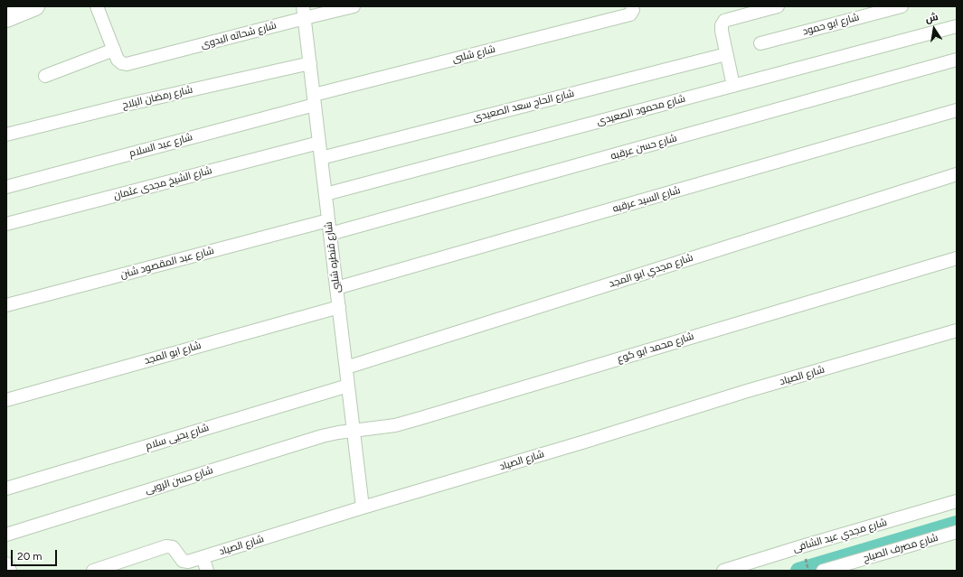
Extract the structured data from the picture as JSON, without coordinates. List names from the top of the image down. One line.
{"streets":{"street":["شارع ابو حمود","شارع شحاته البدوى","شارع شلبى","شارع رمضان البلاح","شارع الحاج سعد الصعيدى","شارع محمود الصعيدى","شارع عبد السلام","شارع حسن عرقبه","شارع الشيخ مجدى عثمان","شارع السيد عرقبه","شارع قنطره شلبى","شارع عبد المقصود شنن","شارع مجدي ابو المجد","شارع محمد ابو كوع","شارع ابو المجد","شارع الصياد","شارع يحيى سلام","شارع حسن الروبى","شارع مجدي عبد الشافى","شارع مصرف الصباح"]},"crossings":[["شارع شحاته البدوى","شارع قنطره شلبى"],["شارع شلبى","شارع عبد السلام"],["شارع شلبى","شارع قنطره شلبى"],["شارع رمضان البلاح","شارع قنطره شلبى"],["شارع الحاج سعد الصعيدى","شارع قنطره شلبى"],["شارع محمود الصعيدى","شارع قنطره شلبى"],["شارع عبد السلام","شارع قنطره شلبى"],["شارع حسن عرقبه","شارع قنطره شلبى"],["شارع الشيخ مجدى عثمان","شارع قنطره شلبى"],["شارع السيد عرقبه","شارع قنطره شلبى"],["شارع قنطره شلبى","شارع عبد المقصود شنن"],["شارع قنطره شلبى","شارع مجدي ابو المجد"],["شارع قنطره شلبى","شارع محمد ابو كوع"],["شارع قنطره شلبى","شارع ابو المجد"],["شارع قنطره شلبى","شارع الصياد"],["شارع قنطره شلبى","شارع يحيى سلام"],["شارع قنطره شلبى","شارع حسن الروبى"],["شارع محمد ابو كوع","شارع حسن الروبى"]],"scale_bar":"20 m","north":"top"}
